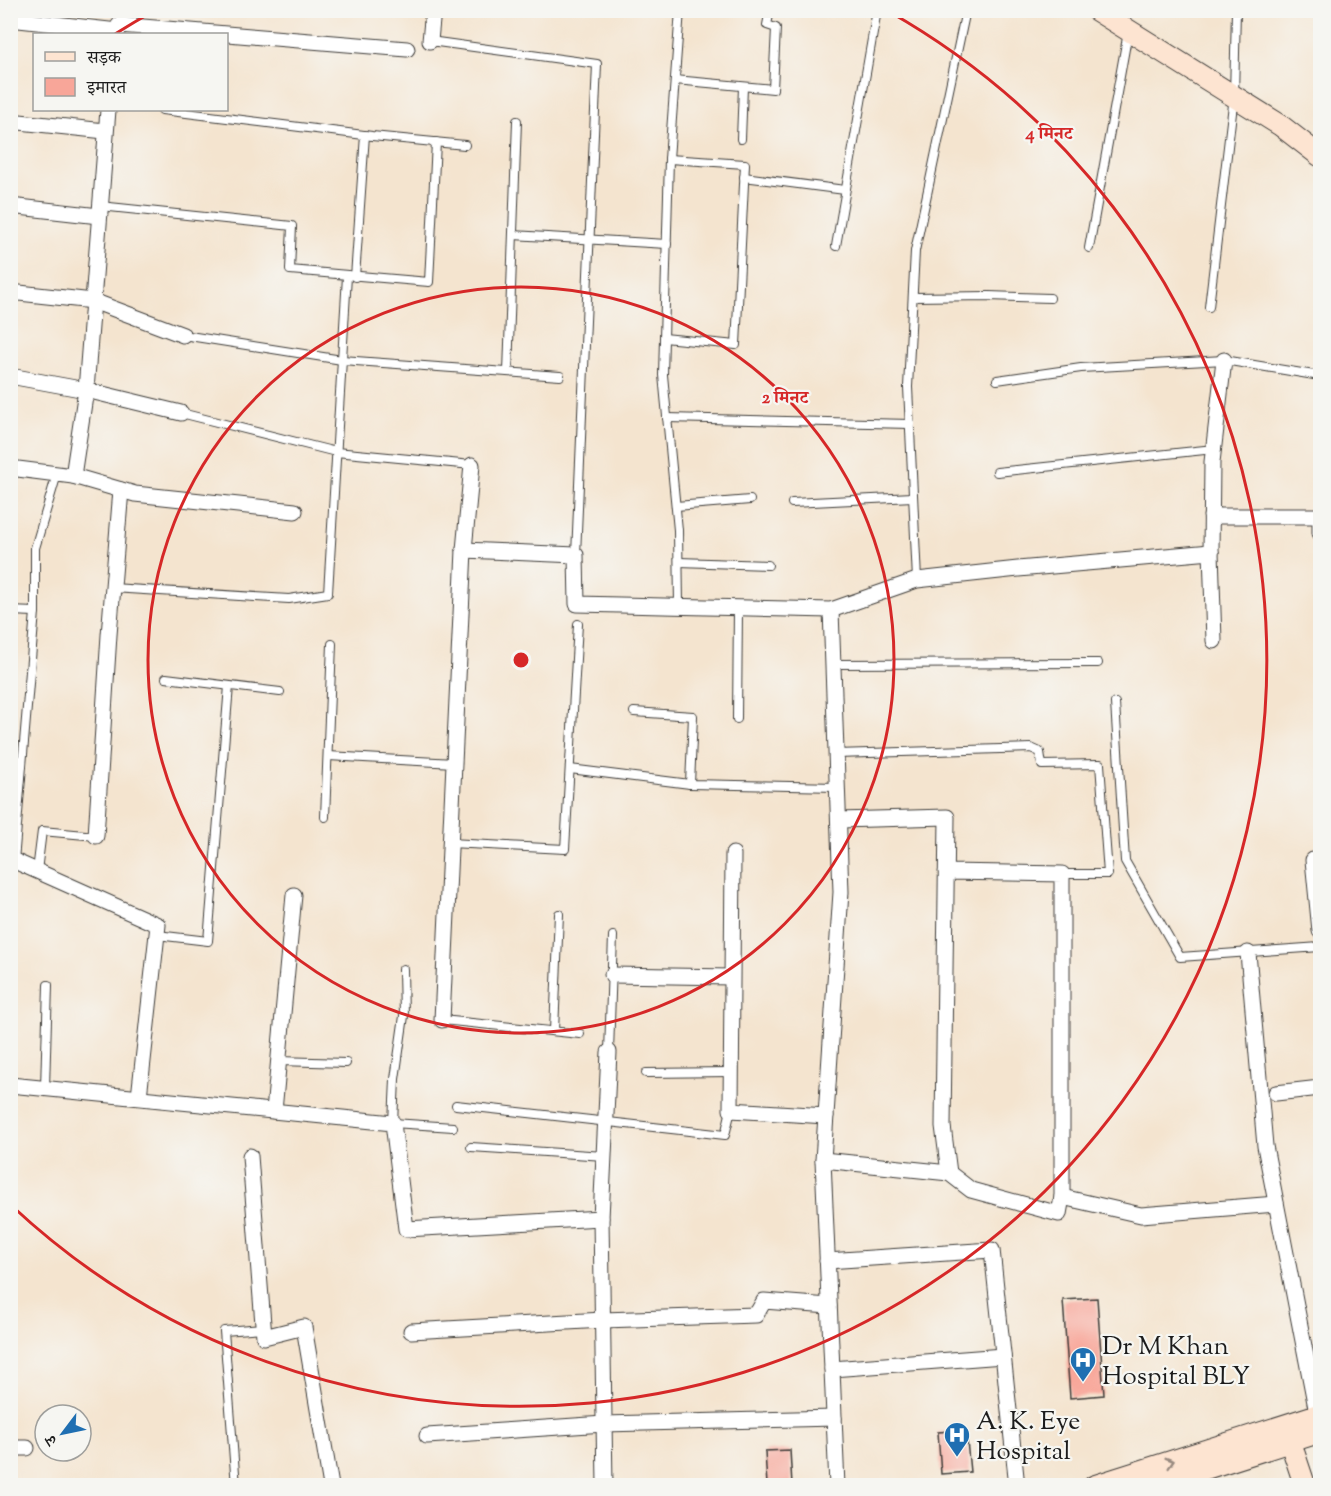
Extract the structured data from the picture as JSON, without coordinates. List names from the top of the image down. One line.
{"places":{"hospital":["Dr M Khan Hospital BLY","A. K. Eye Hospital"]},"legend":["सड़क","इमारत"],"north":"bottom left","rings":["4 मिनट","2 मिनट"]}
